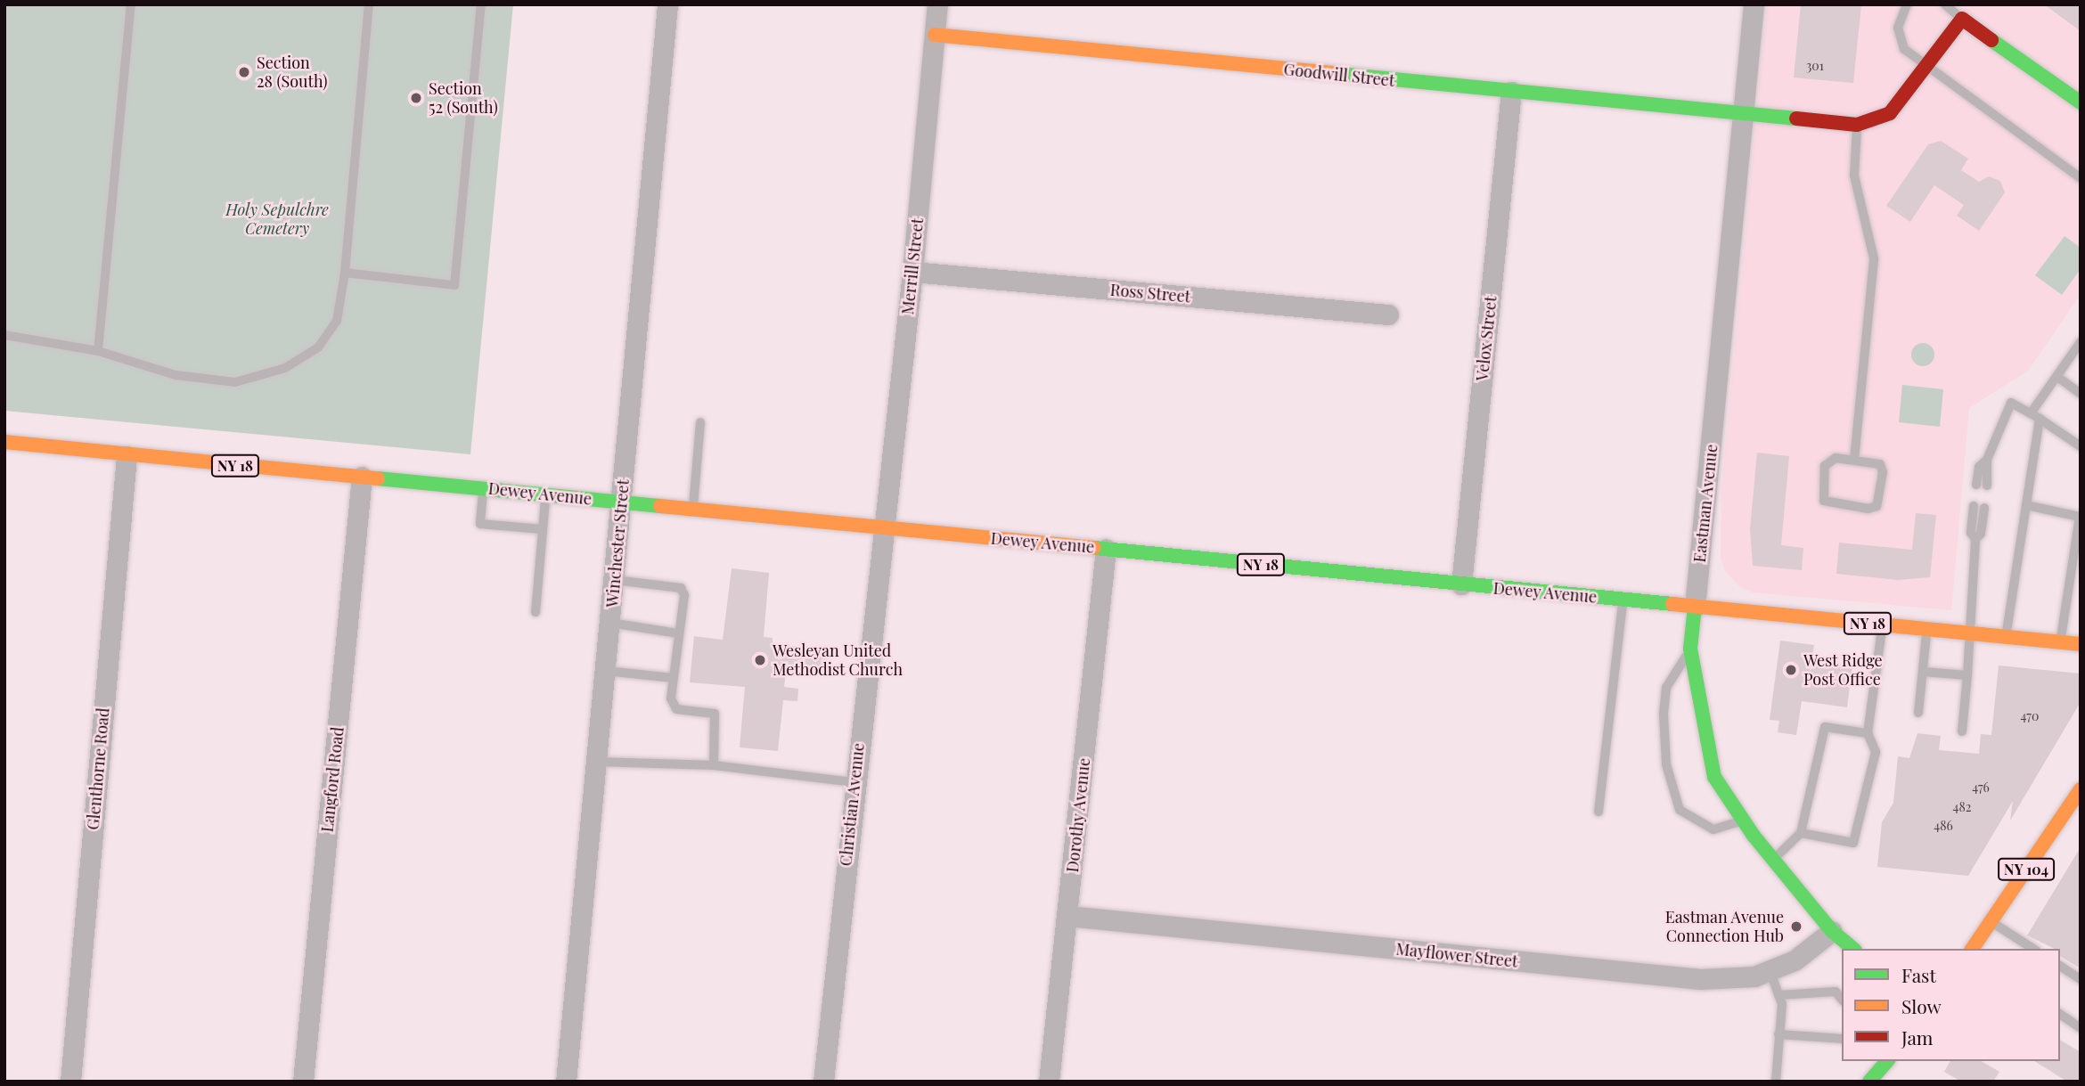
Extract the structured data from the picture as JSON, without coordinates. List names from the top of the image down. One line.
{"streets":{"main road":["Goodwill Street","NY 18","Dewey Avenue","Eastman Avenue","NY 104"],"street":["Merrill Street","Ross Street","Velox Street","Winchester Street","Glenthorne Road","Langford Road","Christian Avenue","Dorothy Avenue","Mayflower Street"]},"crossings":[["Goodwill Street","Merrill Street"],["Goodwill Street","Velox Street"],["Goodwill Street","Eastman Avenue"],["Merrill Street","Ross Street"],["Merrill Street","Dewey Avenue"],["Merrill Street","Christian Avenue"],["Velox Street","Dewey Avenue"],["Dewey Avenue","Eastman Avenue"],["Dewey Avenue","Winchester Street"],["Dewey Avenue","Glenthorne Road"],["Dewey Avenue","Langford Road"],["Dewey Avenue","Christian Avenue"],["Dewey Avenue","Dorothy Avenue"],["Eastman Avenue","Mayflower Street"],["Dorothy Avenue","Mayflower Street"]],"parks":["Holy Sepulchre Cemetery"],"places":["Section 28 (South)","Section 52 (South)","Wesleyan United Methodist Church","West Ridge Post Office","Eastman Avenue Connection Hub"],"house_numbers":["301","470","476","482","486"],"legend":["Fast","Slow","Jam"]}
